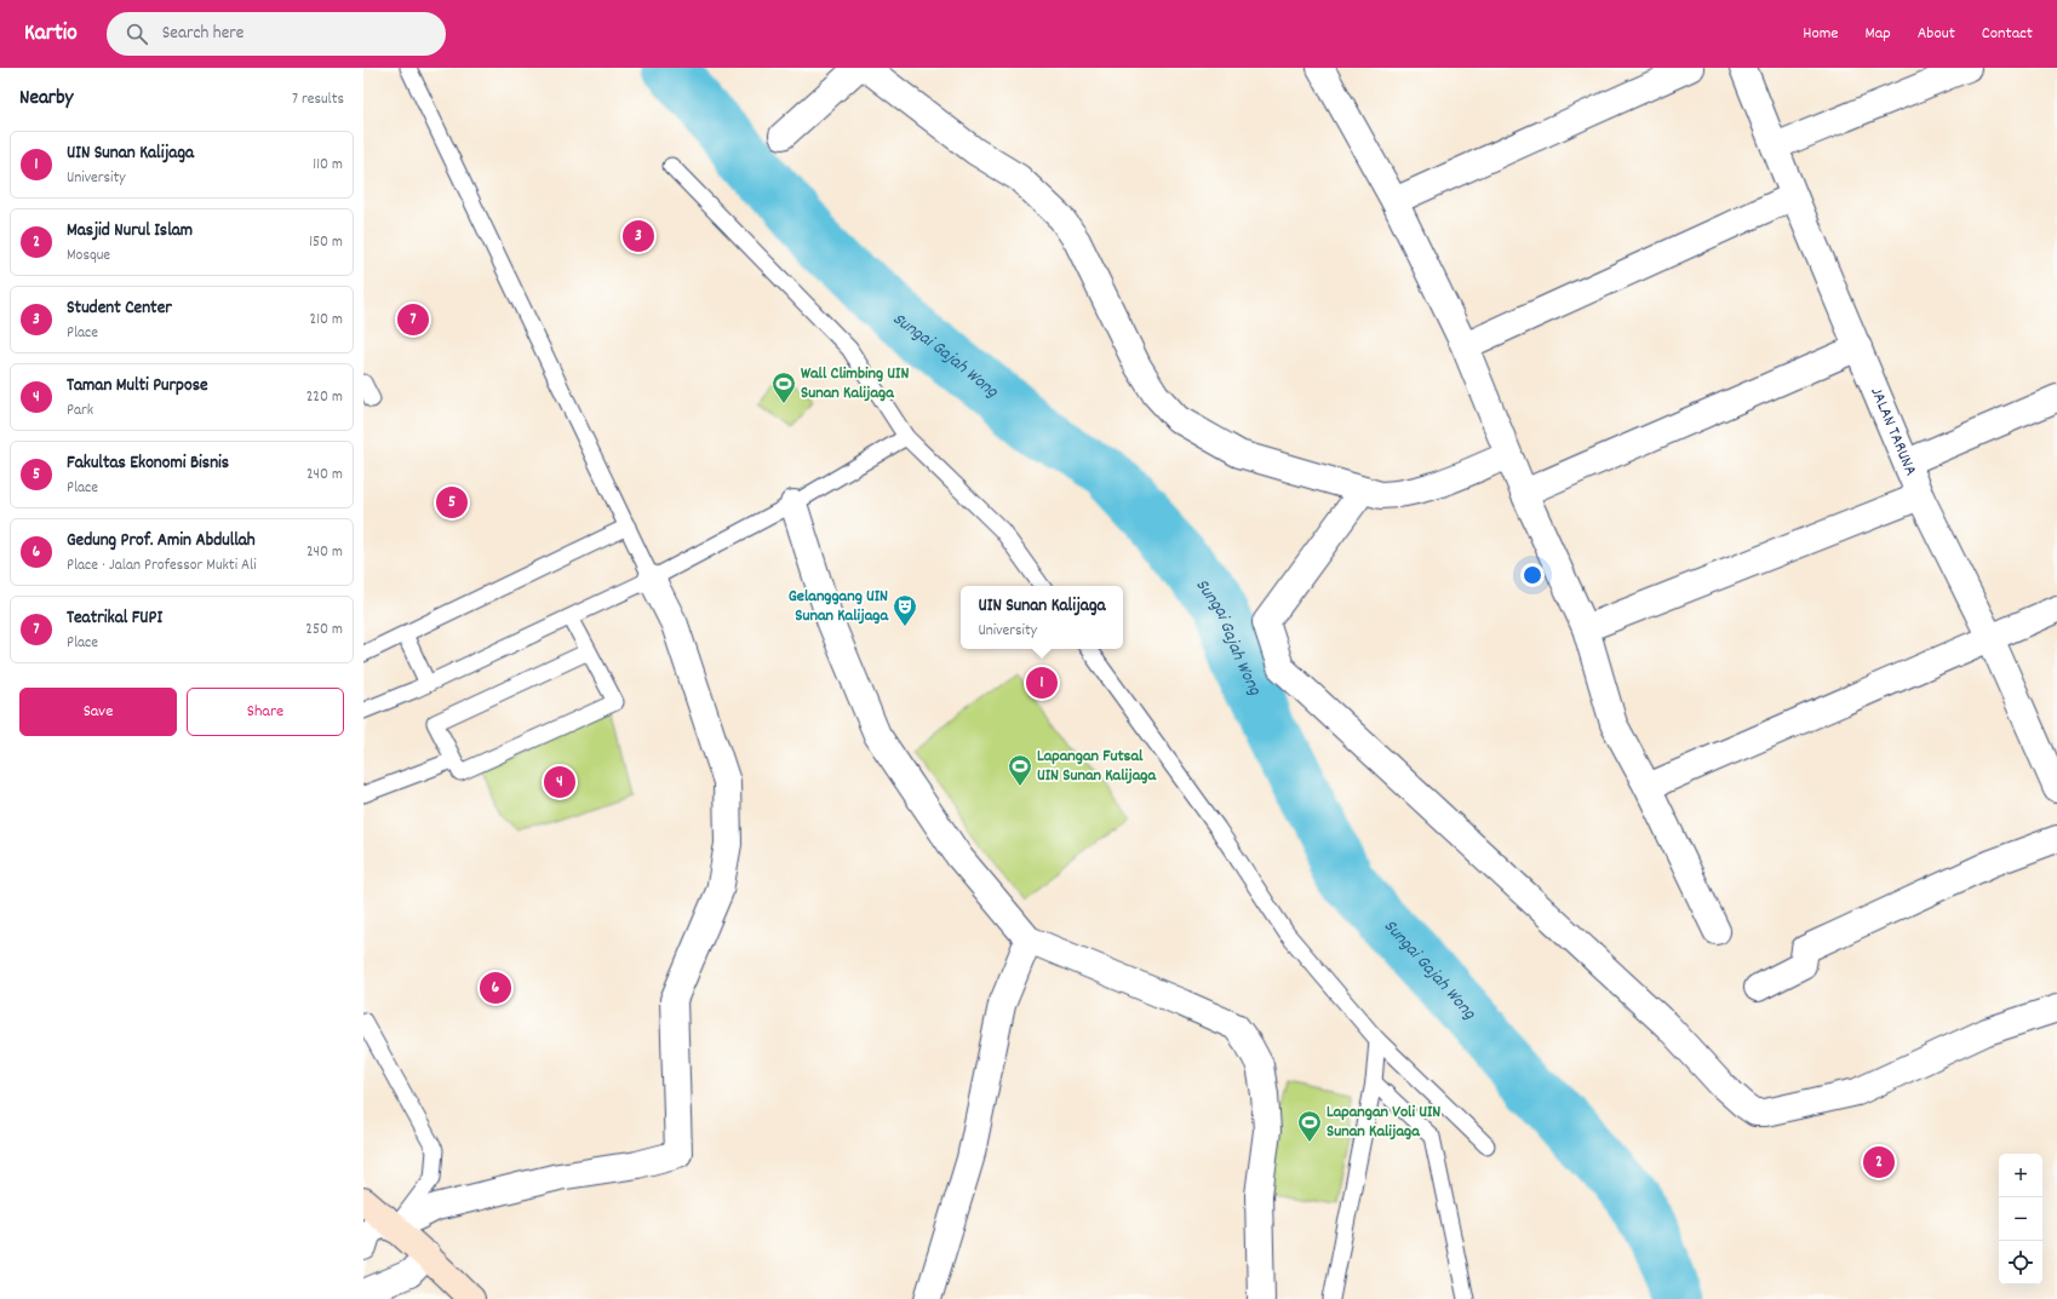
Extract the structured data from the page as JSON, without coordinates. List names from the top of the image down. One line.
{"streets":{"street":["JALAN TARUNA"]},"water":["Sungai Gajah Wong"],"places":{"sports":["Wall Climbing UIN Sunan Kalijaga","Lapangan Futsal UIN Sunan Kalijaga","Lapangan Voli UIN Sunan Kalijaga"],"theatre":["Gelanggang UIN Sunan Kalijaga"]},"page":{"header":"Kartio","search":"Search here","nav":["Home","Map","About","Contact"],"heading":["Nearby","7 results"],"list":[{"mark":"1","name":"UIN Sunan Kalijaga","note":"University","value":"110 m"},{"mark":"2","name":"Masjid Nurul Islam","note":"Mosque","value":"150 m"},{"mark":"3","name":"Student Center","note":"Place","value":"210 m"},{"mark":"4","name":"Taman Multi Purpose","note":"Park","value":"220 m"},{"mark":"5","name":"Fakultas Ekonomi Bisnis","note":"Place","value":"240 m"},{"mark":"6","name":"Gedung Prof. Amin Abdullah","note":"Place · Jalan Professor Mukti Ali","value":"240 m"},{"mark":"7","name":"Teatrikal FUPI","note":"Place","value":"250 m"}],"pins":["3","7","5","1","4","6","2"],"popup":["UIN Sunan Kalijaga","University"],"buttons":["Save","Share"],"map_buttons":["+","−"]}}
